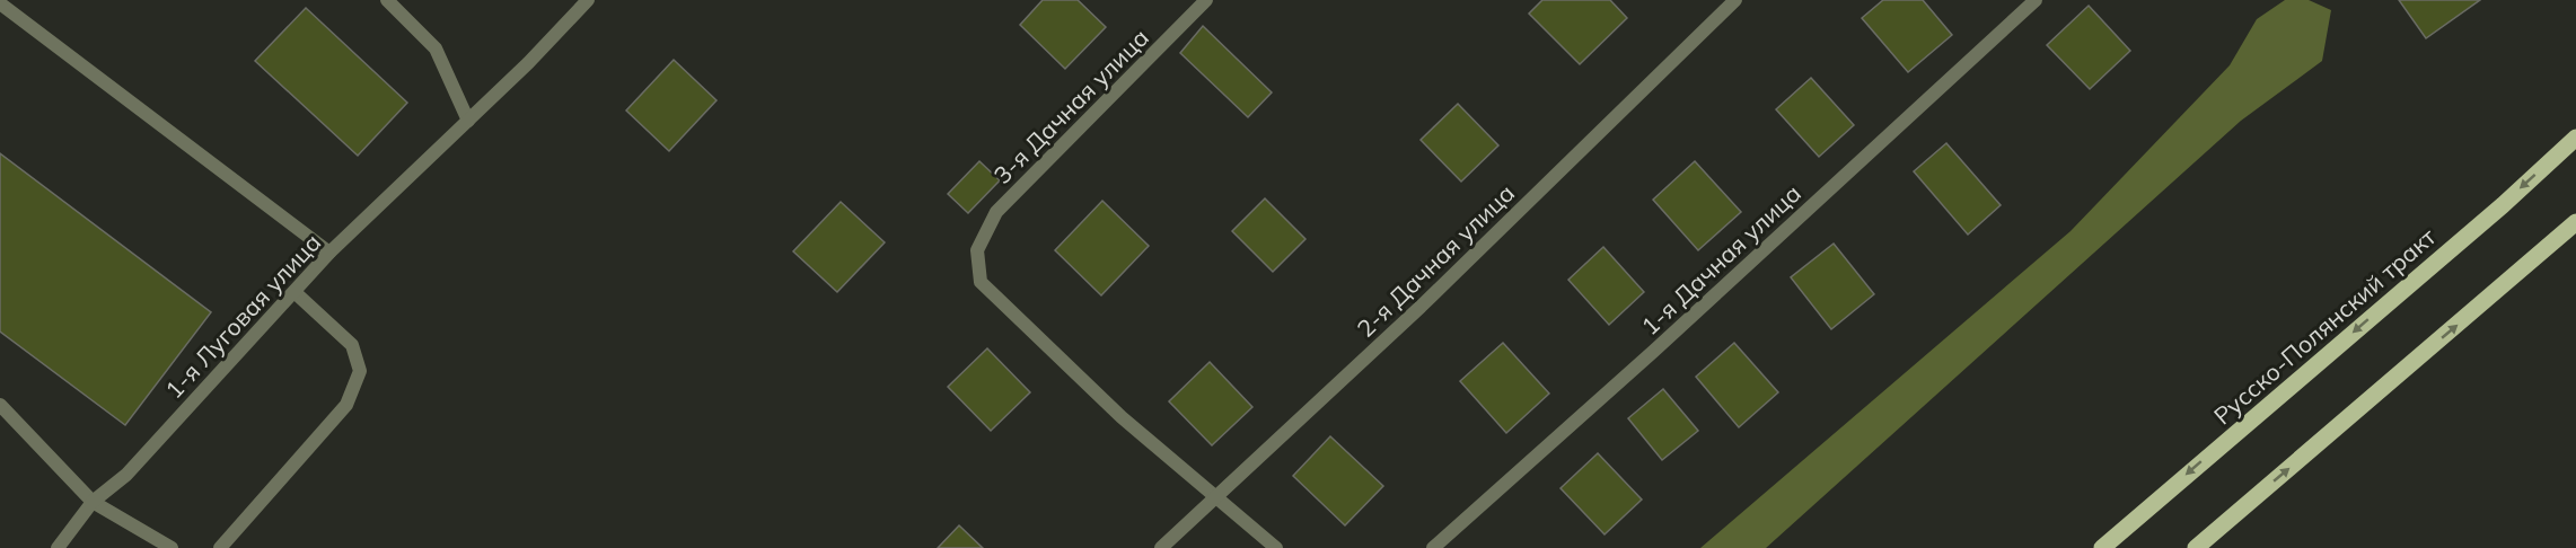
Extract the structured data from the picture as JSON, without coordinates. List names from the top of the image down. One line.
{"streets":{"main road":["Русско-Полянский тракт"],"street":["3-я Дачная улица","1-я Дачная улица","2-я Дачная улица","1-я Луговая улица"]},"crossings":[["3-я Дачная улица","2-я Дачная улица"]]}
